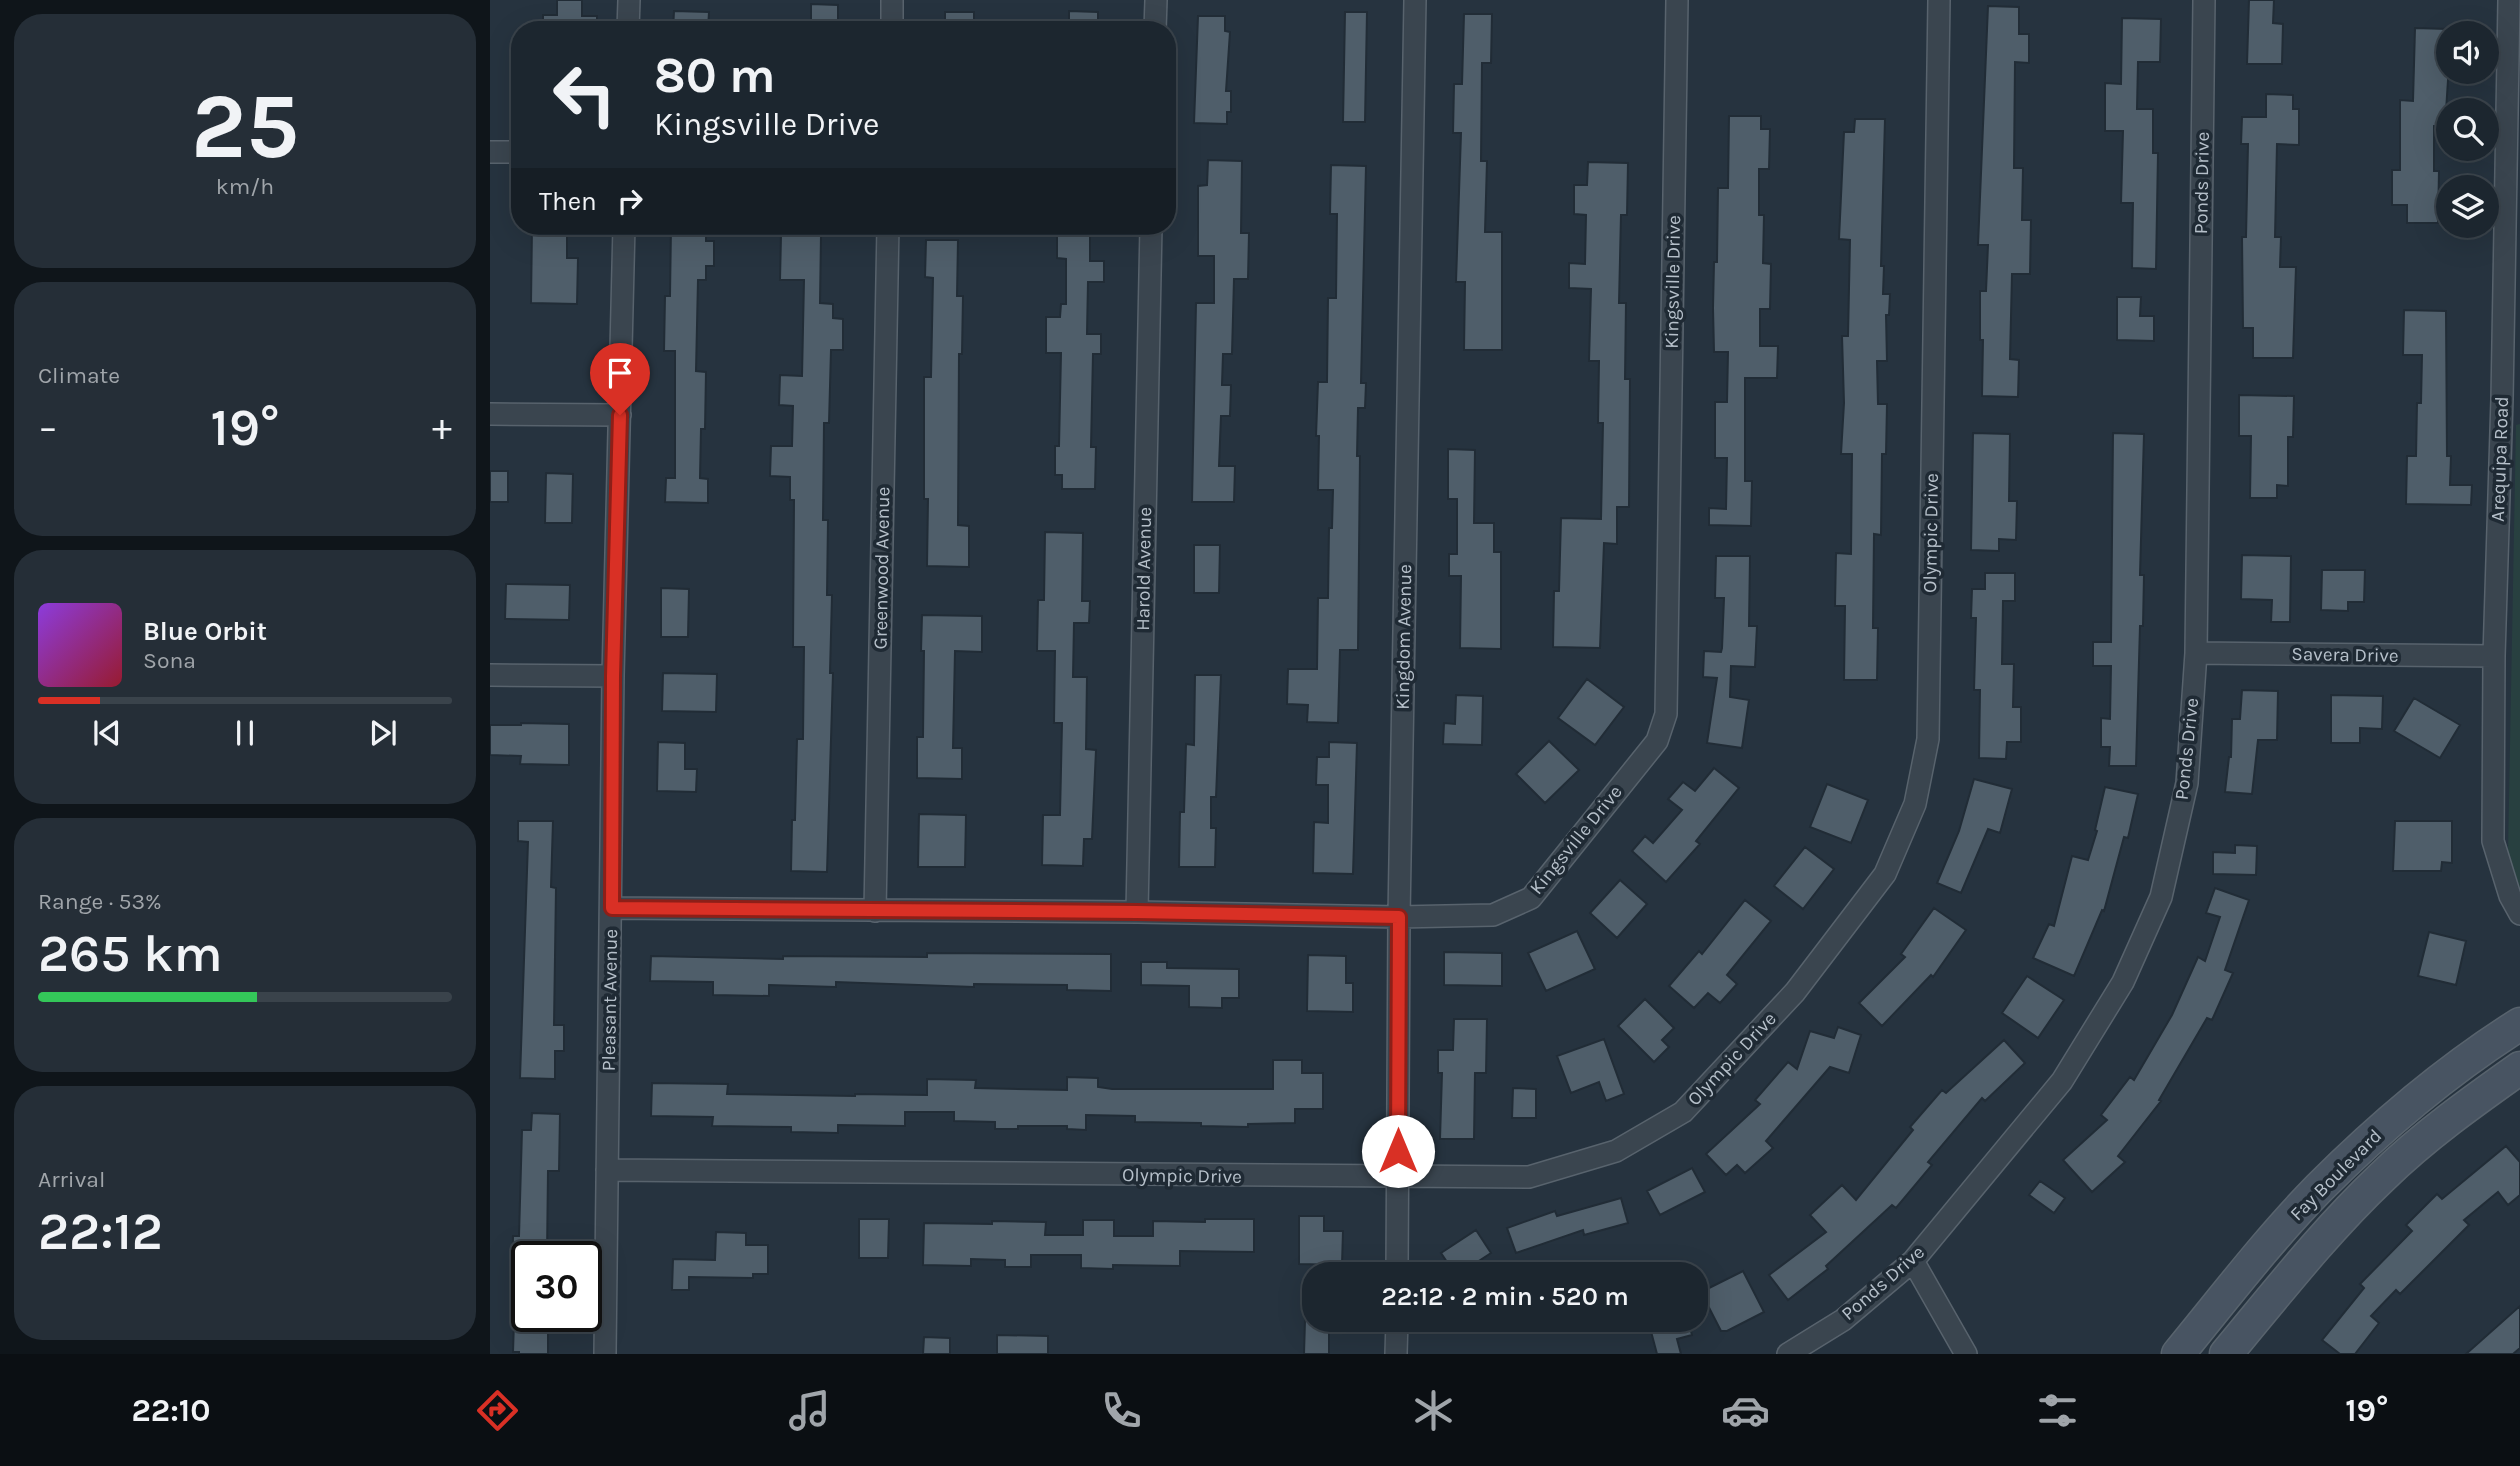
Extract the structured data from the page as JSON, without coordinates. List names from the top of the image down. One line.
{"streets":{"main road":["Fay Boulevard"],"street":["Ponds Drive","Kingsville Drive","Arequipa Road","Olympic Drive","Greenwood Avenue","Harold Avenue","Kingdom Avenue","Savera Drive","Pleasant Avenue"]},"crossings":[["Ponds Drive","Savera Drive"],["Kingsville Drive","Greenwood Avenue"],["Kingsville Drive","Harold Avenue"],["Kingsville Drive","Kingdom Avenue"],["Kingsville Drive","Pleasant Avenue"],["Arequipa Road","Savera Drive"],["Olympic Drive","Kingdom Avenue"],["Olympic Drive","Pleasant Avenue"]],"page":{"tile":[["25","km/h"],"Climate",["Range · 53%","265 km"],["Arrival","22:12"]],"turn":["80 m","Kingsville Drive"],"then":"Then","heat":["−","19°","+"],"song":["Blue Orbit","Sona"],"limit":"30","trip":"22:12 · 2 min · 520 m","tabs":["22:10","19°"]}}
